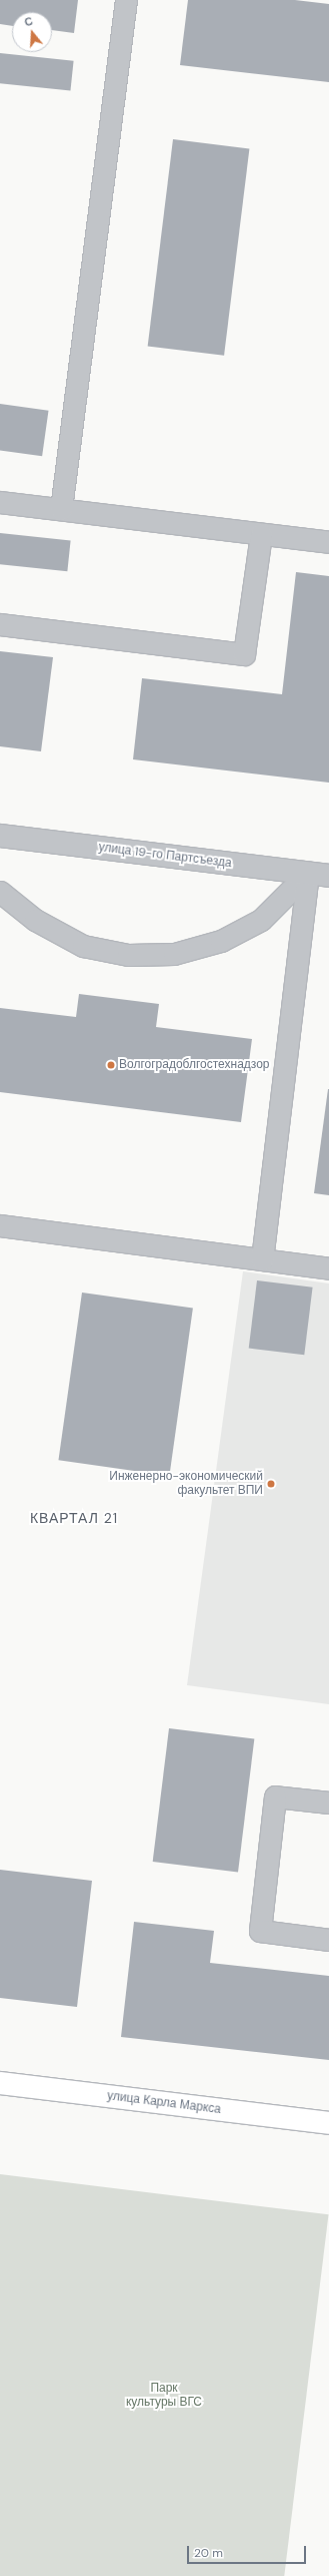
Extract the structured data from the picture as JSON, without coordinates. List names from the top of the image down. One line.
{"streets":{"street":["улица 19-го Партсъезда","улица Карла Маркса"]},"districts":["КВАРТАЛ 21"],"parks":["Парк культуры ВГС"],"places":["Волгоградоблгостехнадзор","Инженерно-экономический факультет ВПИ"],"scale_bar":"20 m","north":"top"}
